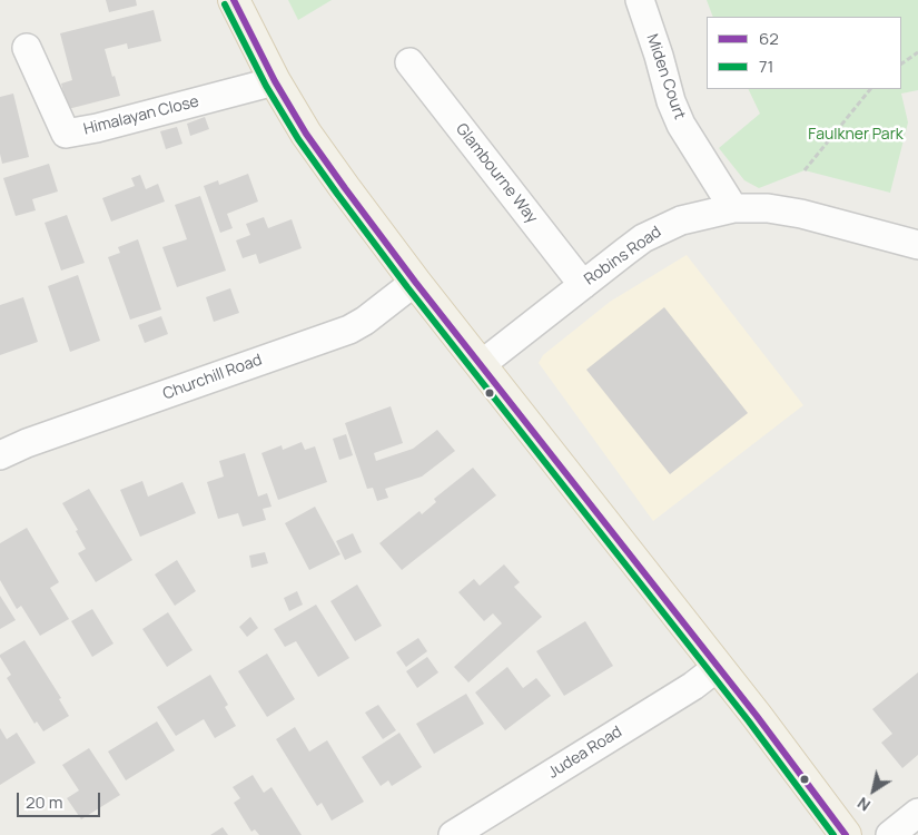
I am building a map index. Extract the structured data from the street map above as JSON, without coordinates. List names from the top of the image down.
{
  "streets": {
    "street": [
      "Miden Court",
      "Himalayan Close",
      "Glambourne Way",
      "Robins Road",
      "Churchill Road",
      "Judea Road"
    ]
  },
  "crossings": [
    ["Miden Court", "Robins Road"],
    ["Glambourne Way", "Robins Road"]
  ],
  "parks": ["Faulkner Park"],
  "lines": ["transit line 62", "transit line 71"],
  "legend": ["62", "71"],
  "scale_bar": "20 m",
  "north": "bottom left"
}
